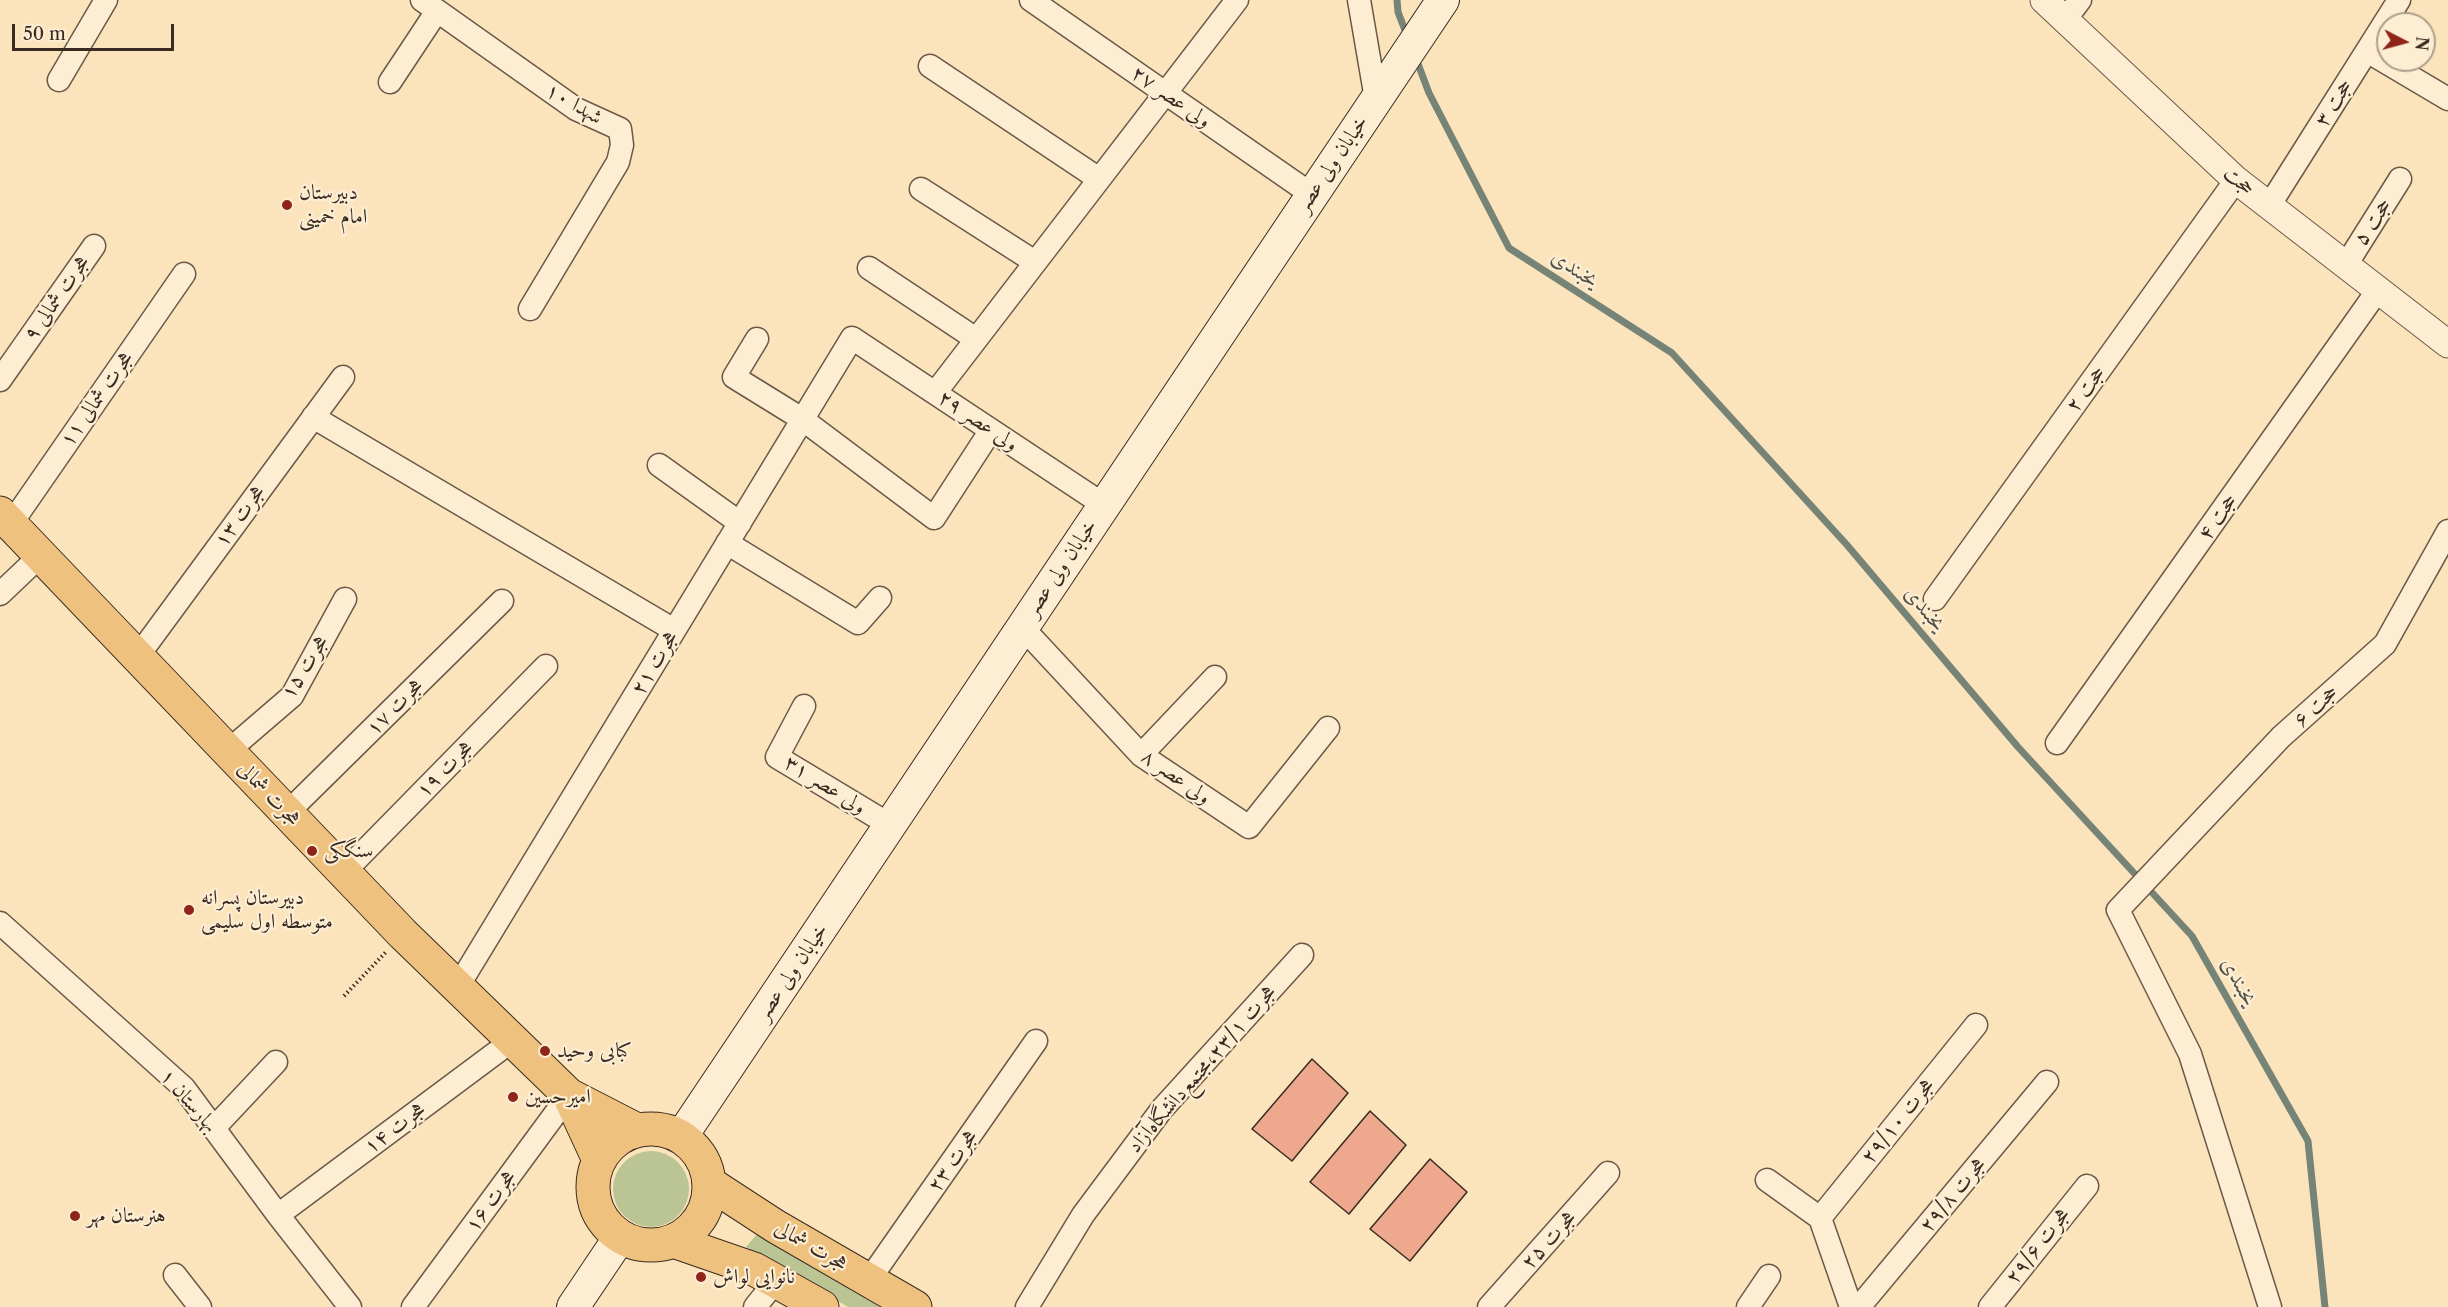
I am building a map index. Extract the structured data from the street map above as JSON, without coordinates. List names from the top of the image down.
{
  "streets": {
    "main road": ["خیابان ولی عصر", "هجرت شمالی"],
    "street": [
      "ولی عصر ۲۷",
      "حجت ۳",
      "شهدا ۱۰",
      "حجت",
      "حجت ۵",
      "هجرت شمالی ۹",
      "حجت ۲",
      "هجرت شمالی ۱۱",
      "ولی عصر ۲۹",
      "هجرت ۱۳",
      "حجت ۴",
      "هجرت ۲۱",
      "هجرت ۱۵",
      "حجت ۶",
      "هجرت ۱۷",
      "هجرت ۱۹",
      "ولی عصر ۸",
      "ولی عصر ۳۱",
      "هجرت ۲۳/۱،مجتمع‌دانشگاه‌آزاد",
      "بهارستان ۱",
      "هجرت ۲۹/۱۰",
      "هجرت ۱۴",
      "هجرت ۲۳",
      "هجرت ۲۹/۸",
      "هجرت ۱۶",
      "هجرت ۲۵",
      "هجرت ۲۹/۶"
    ]
  },
  "crossings": [
    ["ولی عصر ۲۷", "خیابان ولی عصر"],
    ["حجت ۳", "حجت"],
    ["خیابان ولی عصر", "ولی عصر ۲۹"],
    ["خیابان ولی عصر", "ولی عصر ۸"],
    ["خیابان ولی عصر", "ولی عصر ۳۱"],
    ["خیابان ولی عصر", "هجرت شمالی"],
    ["حجت", "حجت ۵"],
    ["حجت", "حجت ۲"],
    ["حجت", "حجت ۴"],
    ["هجرت شمالی ۱۱", "هجرت شمالی"],
    ["ولی عصر ۲۹", "هجرت ۲۱"],
    ["هجرت ۱۳", "هجرت شمالی"],
    ["هجرت ۲۱", "هجرت شمالی"],
    ["هجرت ۱۵", "هجرت شمالی"],
    ["هجرت ۱۷", "هجرت شمالی"],
    ["هجرت ۱۹", "هجرت شمالی"],
    ["هجرت شمالی", "هجرت ۱۴"],
    ["هجرت شمالی", "هجرت ۲۳"],
    ["هجرت شمالی", "هجرت ۱۶"],
    ["بهارستان ۱", "هجرت ۱۴"]
  ],
  "water": ["یخبندی"],
  "places": [
    "دبیرستان امام خمینی",
    "سنگکی",
    "دبیرستان پسرانه متوسطه اول سلیمی",
    "کبابی وحید",
    "امیرحسین",
    "هنرستان مهر",
    "نانوایی لواش"
  ],
  "scale_bar": "50 m",
  "north": "right"
}
